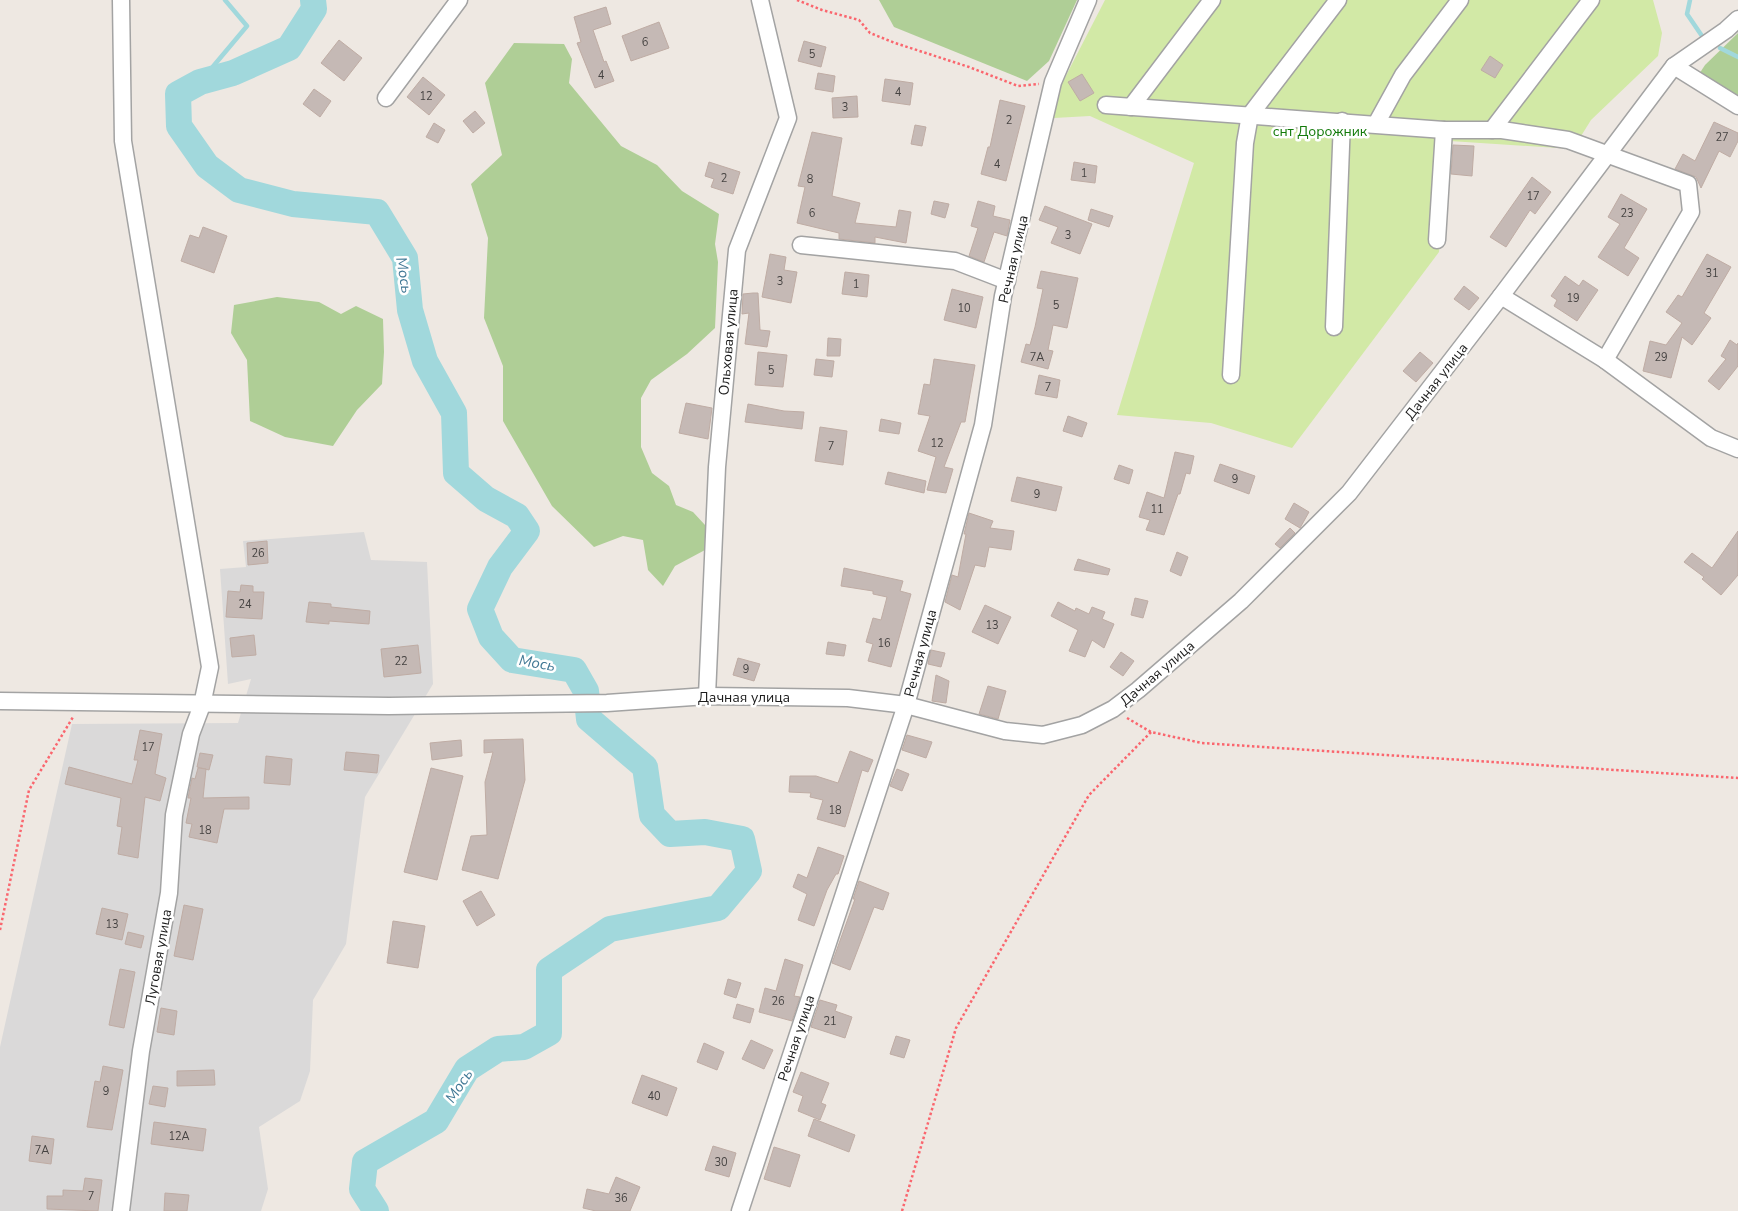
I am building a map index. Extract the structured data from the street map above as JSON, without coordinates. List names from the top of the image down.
{
  "streets": {
    "street": [
      "Речная улица",
      "Ольховая улица",
      "Дачная улица",
      "Луговая улица"
    ]
  },
  "crossings": [
    ["Речная улица", "Дачная улица"],
    ["Ольховая улица", "Дачная улица"],
    ["Дачная улица", "Луговая улица"]
  ],
  "water": ["Мось"],
  "parks": ["снт Дорожник"],
  "house_numbers": [
    "6",
    "5",
    "4",
    "4",
    "12",
    "3",
    "2",
    "27",
    "4",
    "1",
    "2",
    "8",
    "17",
    "6",
    "23",
    "3",
    "31",
    "3",
    "1",
    "19",
    "5",
    "10",
    "7А",
    "29",
    "5",
    "7",
    "12",
    "7",
    "9",
    "9",
    "11",
    "26",
    "24",
    "13",
    "16",
    "22",
    "9",
    "17",
    "18",
    "18",
    "13",
    "26",
    "21",
    "9",
    "40",
    "12А",
    "7А",
    "30",
    "7",
    "36"
  ]
}
